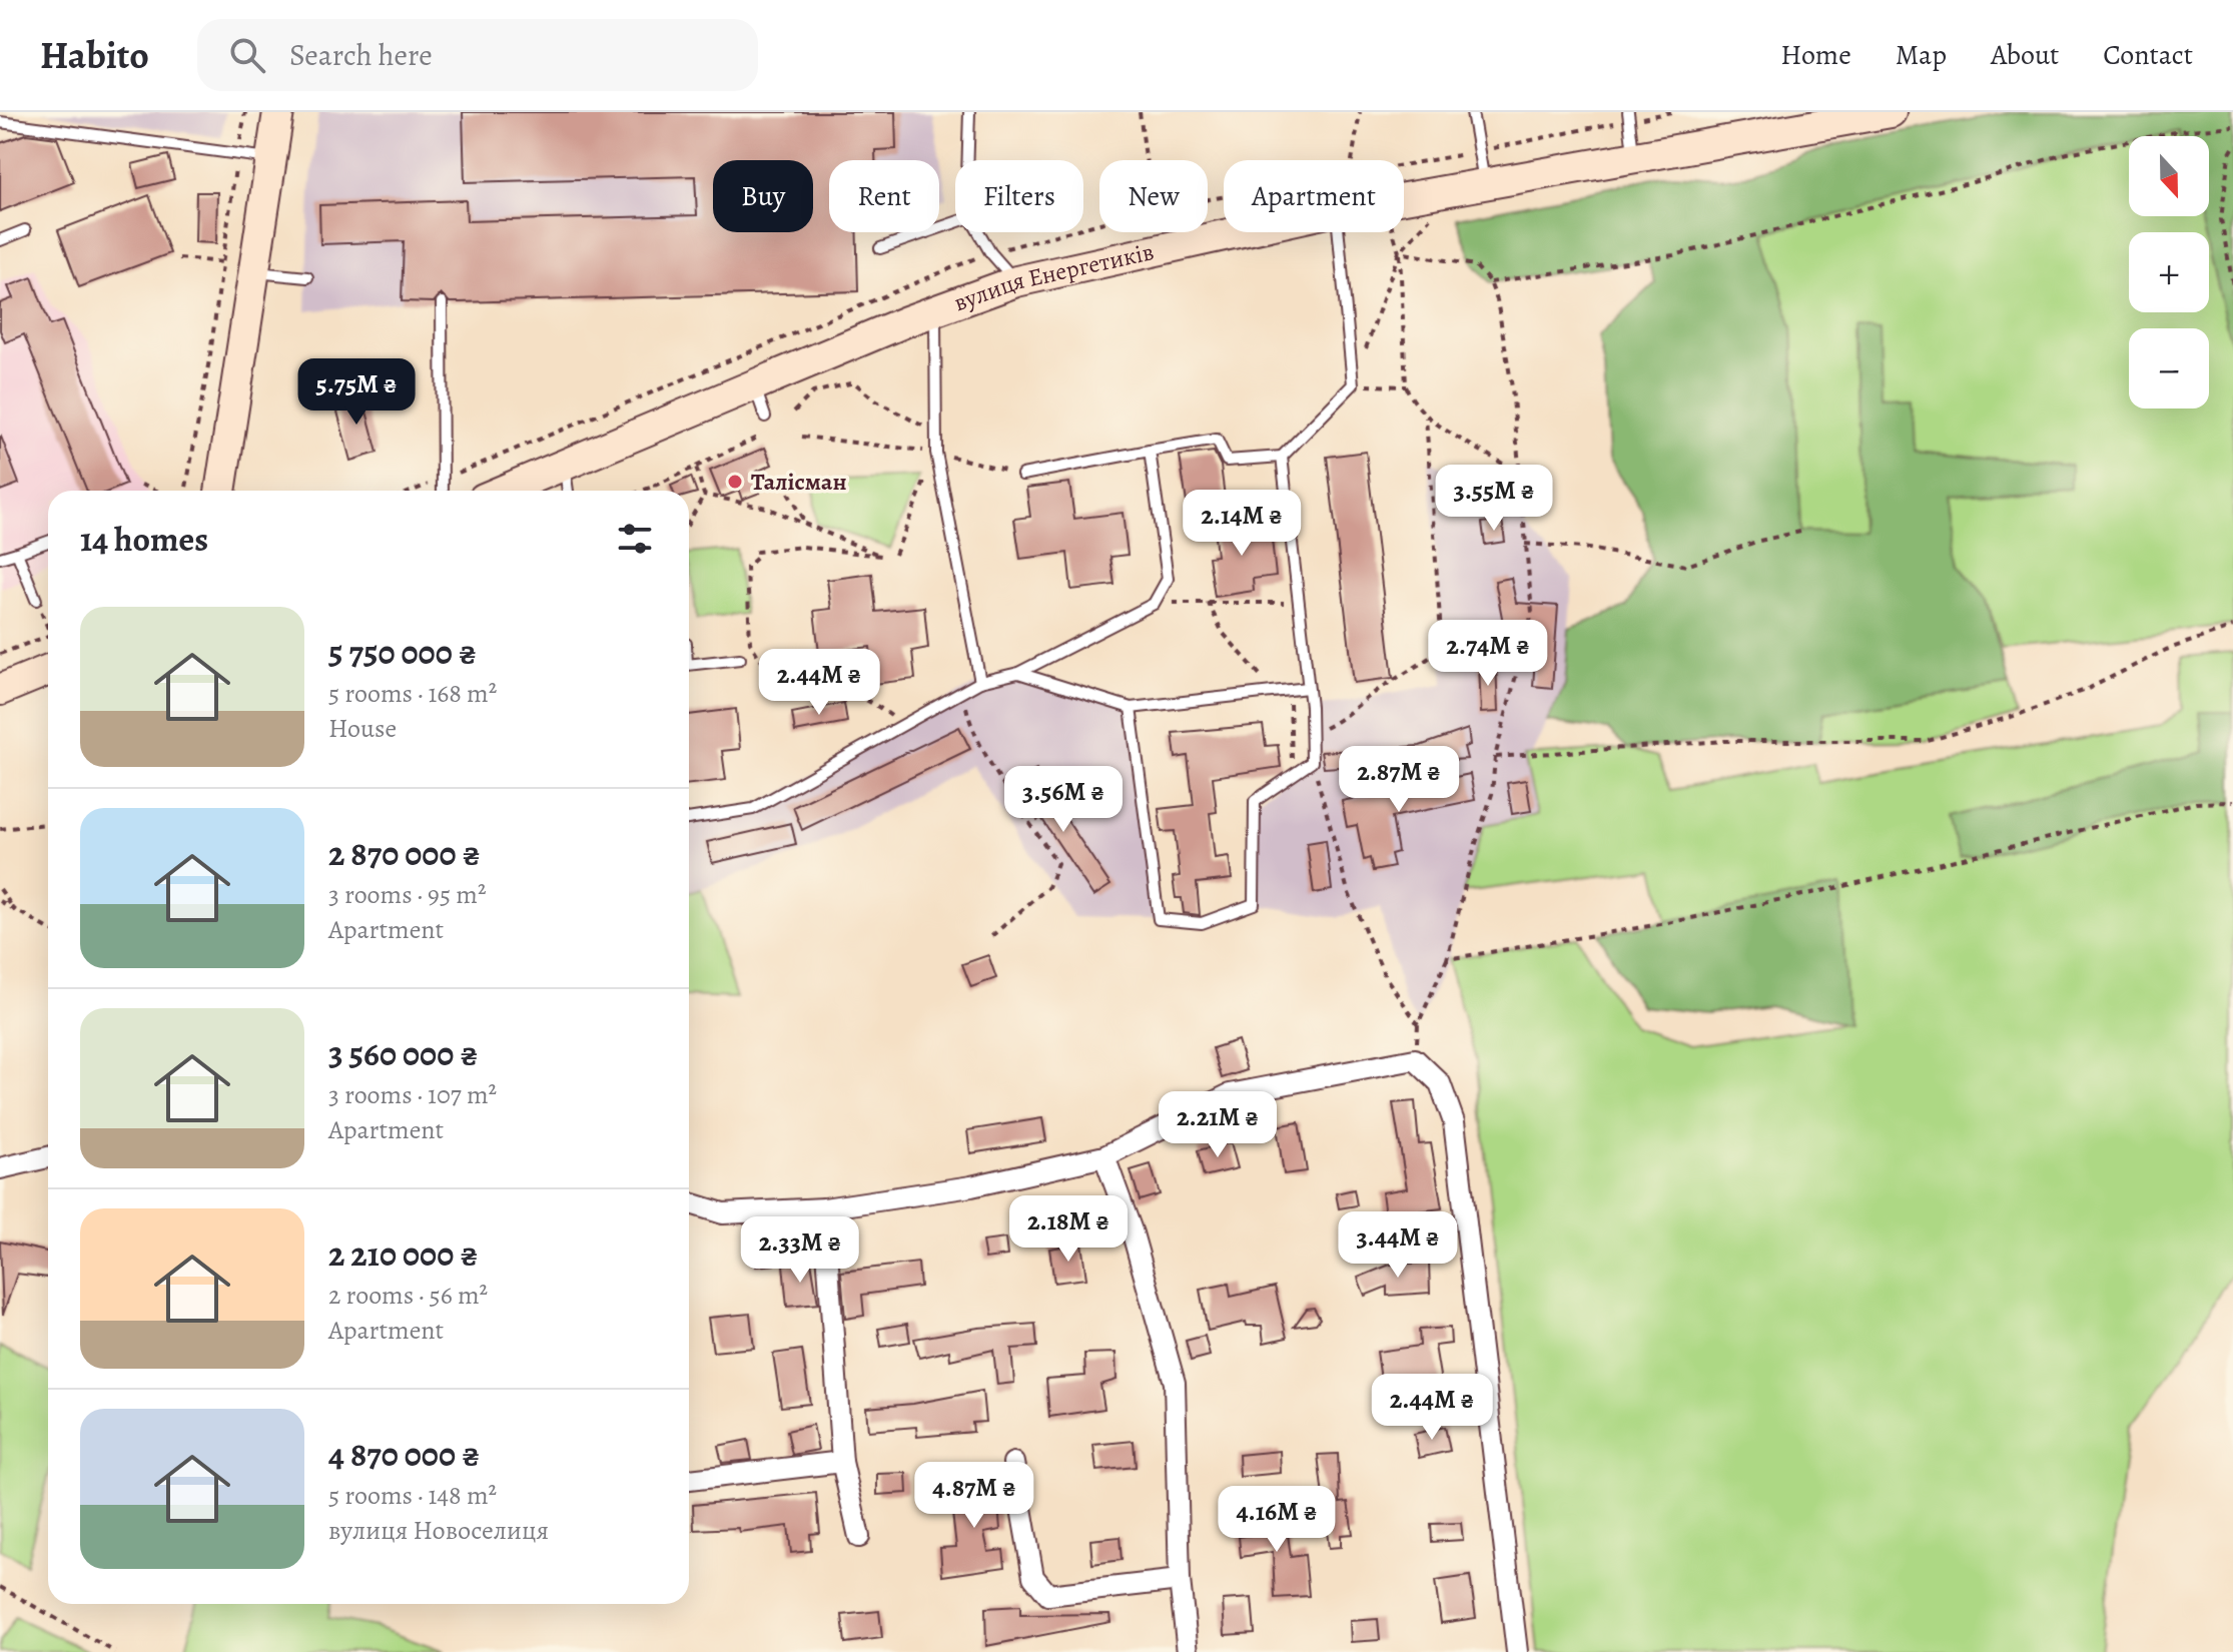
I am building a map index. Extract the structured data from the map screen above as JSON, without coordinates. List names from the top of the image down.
{
  "streets": {
    "main road": ["вулиця Енергетиків"]
  },
  "places": ["Талісман"],
  "north": "bottom",
  "page": {
    "header": "Habito",
    "search": "Search here",
    "nav": [
      "Home",
      "Map",
      "About",
      "Contact"
    ],
    "map_buttons": ["+", "−"],
    "chip": [
      "Buy",
      "Rent",
      "Filters",
      "New",
      "Apartment"
    ],
    "price": [
      "5.75M ₴",
      "3.55M ₴",
      "2.14M ₴",
      "2.74M ₴",
      "2.44M ₴",
      "2.87M ₴",
      "3.56M ₴",
      "2.21M ₴",
      "2.18M ₴",
      "3.44M ₴",
      "2.33M ₴",
      "2.44M ₴",
      "4.87M ₴",
      "4.16M ₴"
    ],
    "heading": "14 homes",
    "list": [
      {
        "name": "5 750 000 ₴",
        "note": "5 rooms · 168 m² · House"
      },
      {
        "name": "2 870 000 ₴",
        "note": "3 rooms · 95 m² · Apartment"
      },
      {
        "name": "3 560 000 ₴",
        "note": "3 rooms · 107 m² · Apartment"
      },
      {
        "name": "2 210 000 ₴",
        "note": "2 rooms · 56 m² · Apartment"
      },
      {
        "name": "4 870 000 ₴",
        "note": "5 rooms · 148 m² · вулиця Новоселиця"
      }
    ]
  }
}
